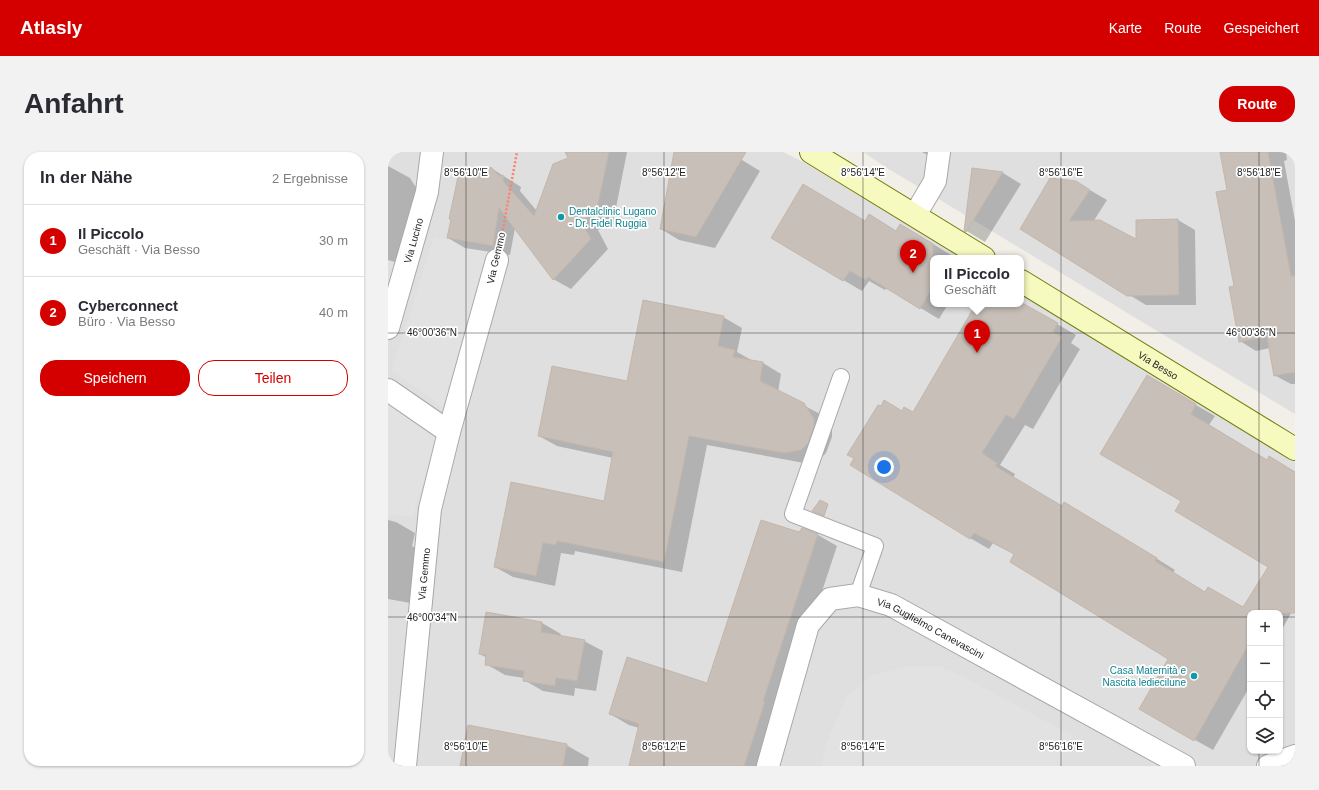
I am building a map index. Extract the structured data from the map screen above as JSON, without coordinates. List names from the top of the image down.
{
  "streets": {
    "main road": ["Via Besso"],
    "street": ["Via Lucino", "Via Gemmo", "Via Guglielmo Canevascini"]
  },
  "places": ["Dentalclinic Lugano - Dr. Fidel Ruggia", "Casa Maternità e Nascita lediecilune"],
  "page": {
    "header": "Atlasly",
    "nav": ["Karte", "Route", "Gespeichert"],
    "buttons": [
      "Route",
      ["Speichern", "Teilen"]
    ],
    "title": "Anfahrt",
    "heading": ["In der Nähe", "2 Ergebnisse"],
    "list": [
      {
        "mark": "1",
        "name": "Il Piccolo",
        "note": "Geschäft · Via Besso",
        "value": "30 m"
      },
      {
        "mark": "2",
        "name": "Cyberconnect",
        "note": "Büro · Via Besso",
        "value": "40 m"
      }
    ],
    "pins": ["2", "1"],
    "popup": ["Il Piccolo", "Geschäft"],
    "map_buttons": ["+", "−"]
  },
  "coordinates": [
    "8°56'10\"E",
    "8°56'12\"E",
    "8°56'14\"E",
    "8°56'16\"E",
    "8°56'18\"E",
    "46°00'36\"N",
    "46°00'34\"N"
  ]
}
